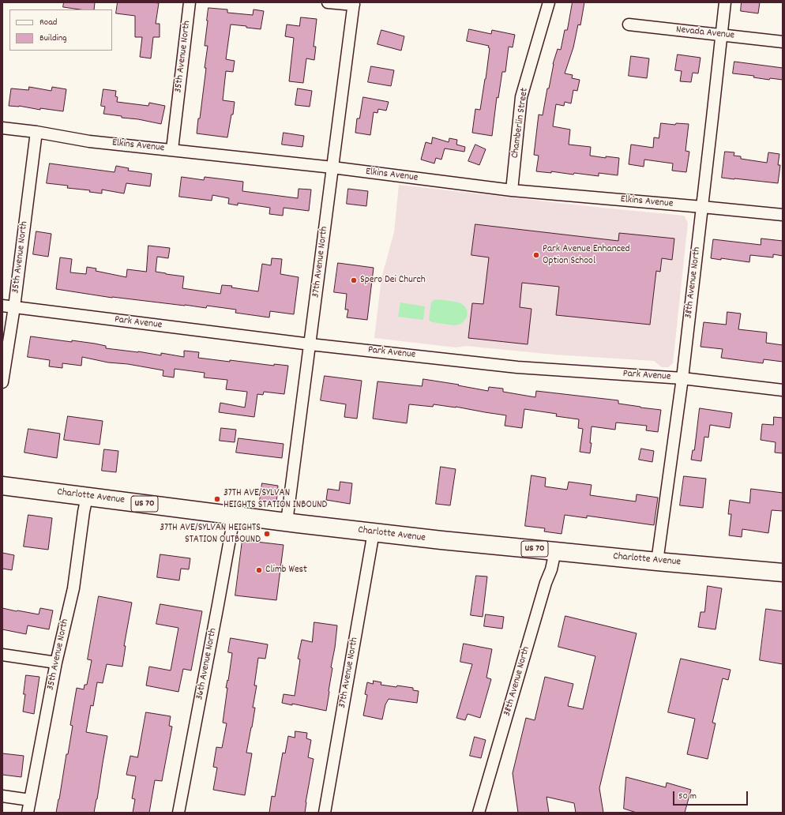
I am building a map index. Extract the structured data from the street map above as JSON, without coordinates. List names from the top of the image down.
{
  "streets": {
    "main road": ["Charlotte Avenue", "US 70"],
    "street": [
      "Nevada Avenue",
      "35th Avenue North",
      "Chamberlin Street",
      "Elkins Avenue",
      "37th Avenue North",
      "38th Avenue North",
      "Park Avenue",
      "36th Avenue North"
    ]
  },
  "crossings": [
    ["Nevada Avenue", "38th Avenue North"],
    ["35th Avenue North", "Elkins Avenue"],
    ["35th Avenue North", "Park Avenue"],
    ["35th Avenue North", "Charlotte Avenue"],
    ["Chamberlin Street", "Elkins Avenue"],
    ["Elkins Avenue", "37th Avenue North"],
    ["Elkins Avenue", "38th Avenue North"],
    ["37th Avenue North", "Park Avenue"],
    ["37th Avenue North", "Charlotte Avenue"],
    ["38th Avenue North", "Park Avenue"],
    ["38th Avenue North", "Charlotte Avenue"],
    ["Charlotte Avenue", "36th Avenue North"]
  ],
  "places": [
    "Park Avenue Enhanced Option School",
    "Spero Dei Church",
    "37TH AVE/SYLVAN HEIGHTS STATION INBOUND",
    "37TH AVE/SYLVAN HEIGHTS STATION OUTBOUND",
    "Climb West"
  ],
  "legend": ["Road", "Building"],
  "scale_bar": "50 m"
}
